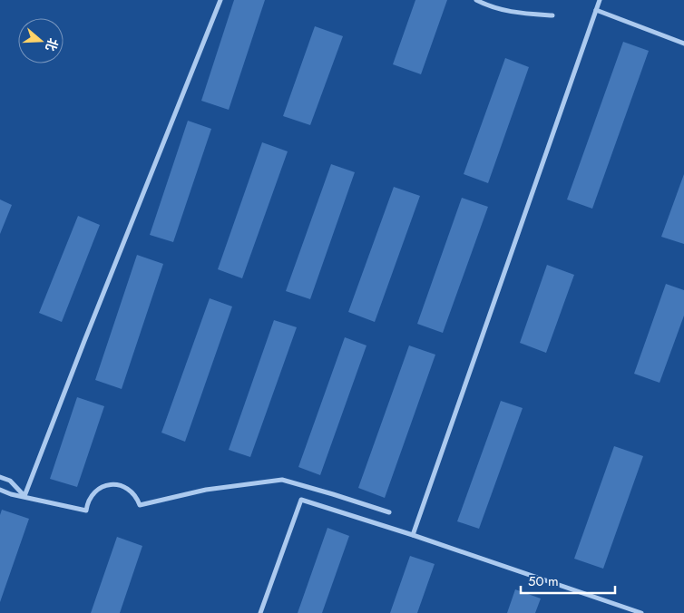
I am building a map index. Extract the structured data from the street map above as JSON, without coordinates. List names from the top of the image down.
{
  "scale_bar": "50 m",
  "north": "right"
}
